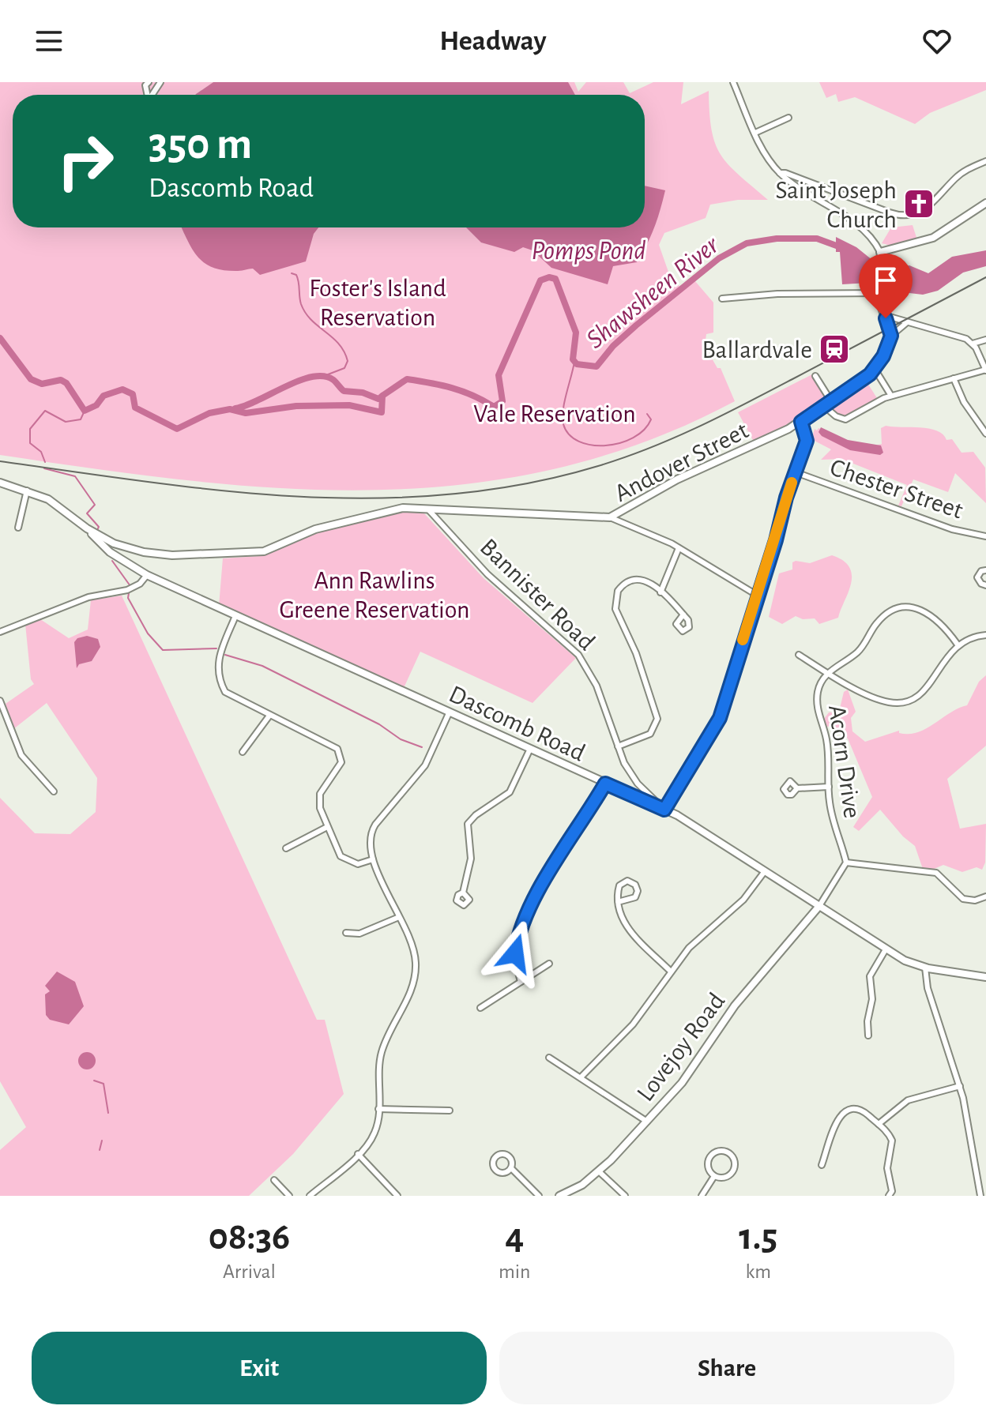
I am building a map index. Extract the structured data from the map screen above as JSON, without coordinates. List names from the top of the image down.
{
  "streets": {
    "main road": ["Andover Street", "Dascomb Road", "Lovejoy Road"],
    "street": ["Chester Street", "Bannister Road", "Acorn Drive"]
  },
  "crossings": [
    ["Andover Street", "Bannister Road"],
    ["Andover Street", "Dascomb Road"],
    ["Bannister Road", "Dascomb Road"],
    ["Dascomb Road", "Lovejoy Road"]
  ],
  "water": ["Pomps Pond", "Shawsheen River"],
  "parks": ["Foster's Island Reservation", "Vale Reservation", "Ann Rawlins Greene Reservation"],
  "places": {
    "church": ["Saint Joseph Church"],
    "station": ["Ballardvale"]
  },
  "page": {
    "header": "Headway",
    "turn": ["350 m", "Dascomb Road"],
    "eta": [
      "08:36",
      "Arrival",
      "4",
      "min",
      "1.5",
      "km"
    ],
    "buttons": ["Exit", "Share"]
  }
}
